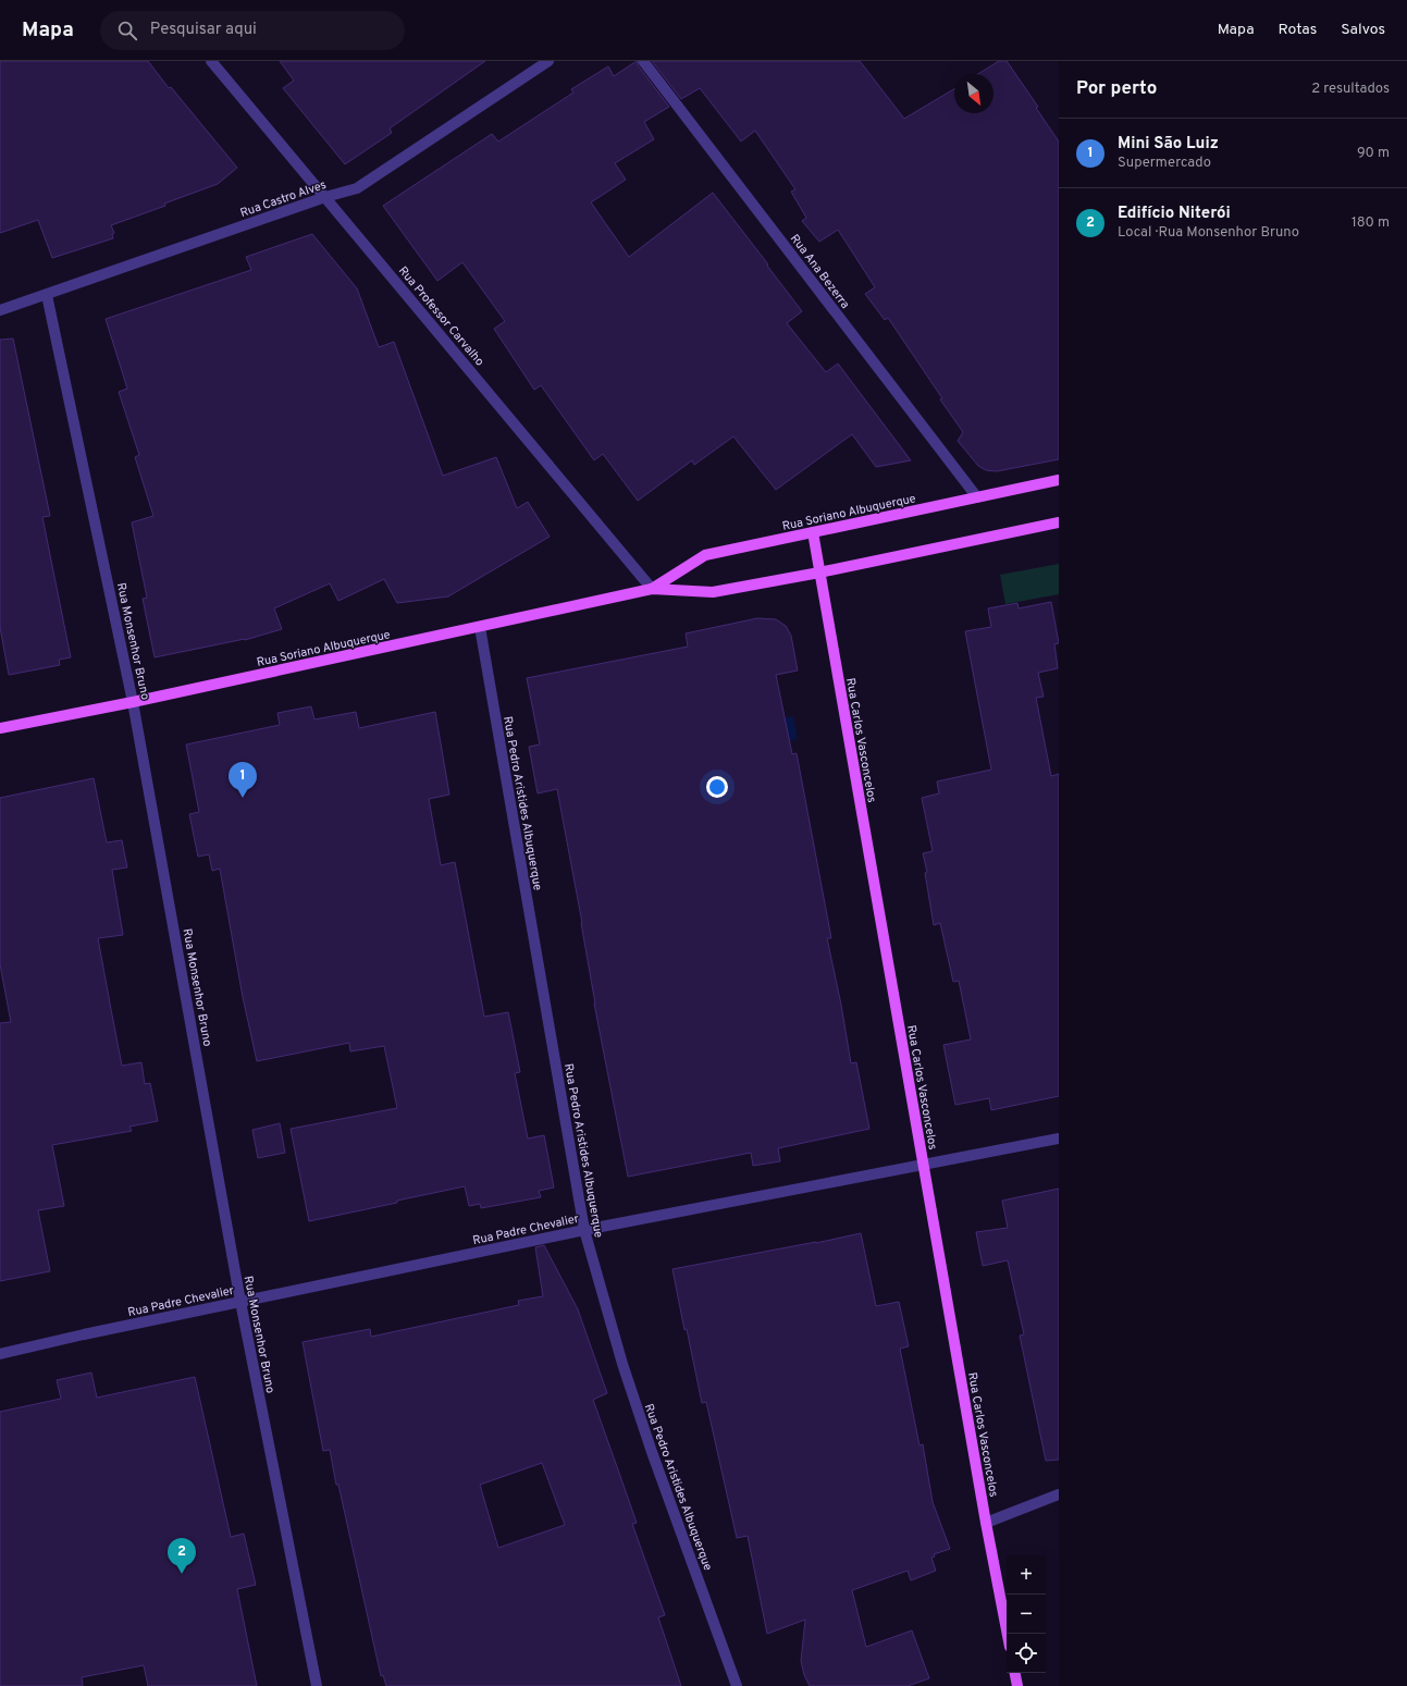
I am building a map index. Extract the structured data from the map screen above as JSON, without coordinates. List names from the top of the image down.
{
  "streets": {
    "main road": ["Rua Soriano Albuquerque", "Rua Carlos Vasconcelos"],
    "street": [
      "Rua Castro Alves",
      "Rua Ana Bezerra",
      "Rua Professor Carvalho",
      "Rua Monsenhor Bruno",
      "Rua Pedro Aristides Albuquerque",
      "Rua Padre Chevalier"
    ]
  },
  "crossings": [
    ["Rua Castro Alves", "Rua Professor Carvalho"],
    ["Rua Castro Alves", "Rua Monsenhor Bruno"],
    ["Rua Ana Bezerra", "Rua Soriano Albuquerque"],
    ["Rua Professor Carvalho", "Rua Soriano Albuquerque"],
    ["Rua Soriano Albuquerque", "Rua Monsenhor Bruno"],
    ["Rua Soriano Albuquerque", "Rua Carlos Vasconcelos"],
    ["Rua Soriano Albuquerque", "Rua Pedro Aristides Albuquerque"],
    ["Rua Monsenhor Bruno", "Rua Padre Chevalier"],
    ["Rua Carlos Vasconcelos", "Rua Padre Chevalier"],
    ["Rua Pedro Aristides Albuquerque", "Rua Padre Chevalier"]
  ],
  "north": "bottom right",
  "page": {
    "header": "Mapa",
    "search": "Pesquisar aqui",
    "nav": ["Mapa", "Rotas", "Salvos"],
    "heading": ["Por perto", "2 resultados"],
    "list": [
      {
        "mark": "1",
        "name": "Mini São Luiz",
        "note": "Supermercado",
        "value": "90 m"
      },
      {
        "mark": "2",
        "name": "Edifício Niterói",
        "note": "Local · Rua Monsenhor Bruno",
        "value": "180 m"
      }
    ],
    "pins": ["1", "2"],
    "map_buttons": ["+", "−"]
  }
}
